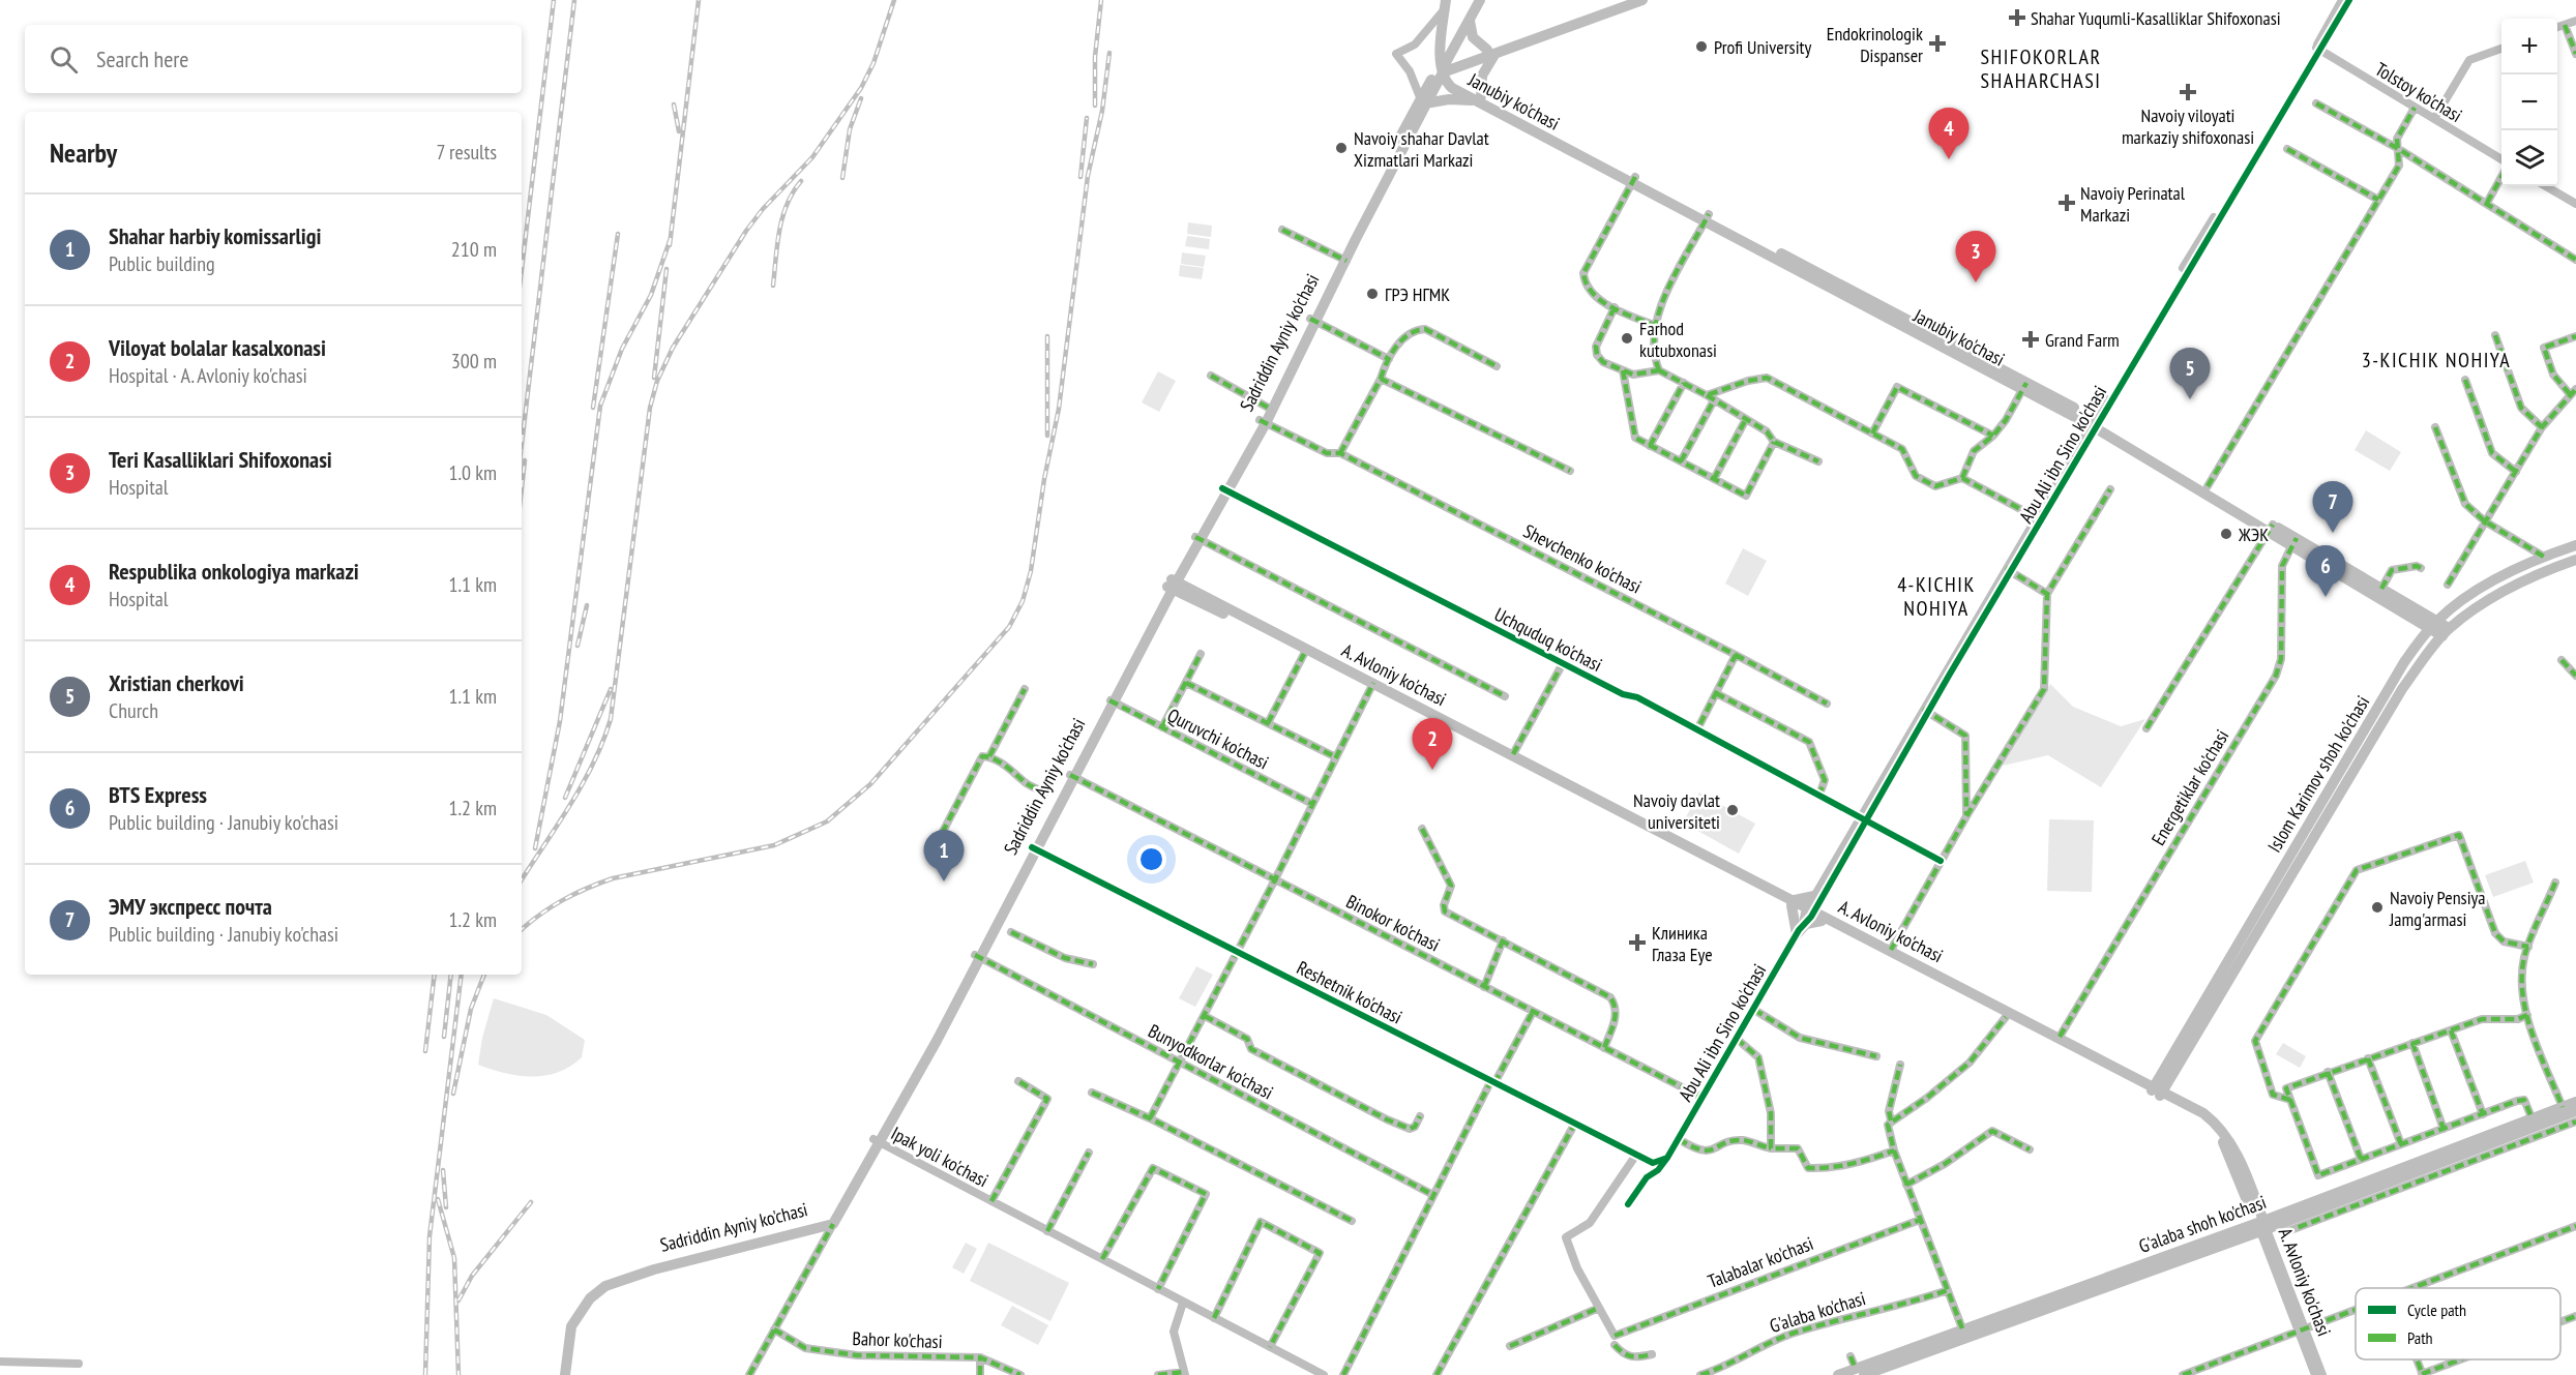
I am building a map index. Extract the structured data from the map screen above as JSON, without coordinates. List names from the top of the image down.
{
  "streets": {
    "main road": [
      "Janubiy ko'chasi",
      "Sadriddin Ayniy ko'chasi",
      "A. Avloniy ko'chasi",
      "Islom Karimov shoh ko'chasi",
      "G'alaba shoh ko'chasi"
    ],
    "street": [
      "Tolstoy ko'chasi",
      "Abu Ali ibn Sino ko'chasi",
      "Shevchenko ko'chasi",
      "Uchquduq ko'chasi",
      "Quruvchi ko'chasi",
      "Energetiklar ko'chasi",
      "Binokor ko'chasi",
      "Reshetnik ko'chasi",
      "Bunyodkorlar ko'chasi",
      "Ipak yoli ko'chasi",
      "Talabalar ko'chasi",
      "G'alaba ko'chasi",
      "Bahor ko'chasi"
    ]
  },
  "crossings": [
    ["Tolstoy ko'chasi", "Abu Ali ibn Sino ko'chasi"],
    ["Janubiy ko'chasi", "Sadriddin Ayniy ko'chasi"],
    ["Janubiy ko'chasi", "Abu Ali ibn Sino ko'chasi"],
    ["Janubiy ko'chasi", "Islom Karimov shoh ko'chasi"],
    ["Janubiy ko'chasi", "Energetiklar ko'chasi"],
    ["Sadriddin Ayniy ko'chasi", "Shevchenko ko'chasi"],
    ["Sadriddin Ayniy ko'chasi", "Uchquduq ko'chasi"],
    ["Sadriddin Ayniy ko'chasi", "A. Avloniy ko'chasi"],
    ["Sadriddin Ayniy ko'chasi", "Quruvchi ko'chasi"],
    ["Sadriddin Ayniy ko'chasi", "Binokor ko'chasi"],
    ["Sadriddin Ayniy ko'chasi", "Reshetnik ko'chasi"],
    ["Sadriddin Ayniy ko'chasi", "Bunyodkorlar ko'chasi"],
    ["Sadriddin Ayniy ko'chasi", "Ipak yoli ko'chasi"],
    ["Abu Ali ibn Sino ko'chasi", "Uchquduq ko'chasi"],
    ["Abu Ali ibn Sino ko'chasi", "A. Avloniy ko'chasi"],
    ["Abu Ali ibn Sino ko'chasi", "Binokor ko'chasi"],
    ["Abu Ali ibn Sino ko'chasi", "Reshetnik ko'chasi"],
    ["A. Avloniy ko'chasi", "Islom Karimov shoh ko'chasi"],
    ["A. Avloniy ko'chasi", "Energetiklar ko'chasi"],
    ["A. Avloniy ko'chasi", "G'alaba shoh ko'chasi"]
  ],
  "districts": ["SHIFOKORLAR SHAHARCHASI", "3-KICHIK NOHIYA", "4-KICHIK NOHIYA"],
  "places": {
    "health": [
      "Shahar Yuqumli-Kasalliklar Shifoxonasi",
      "Endokrinologik Dispanser",
      "Navoiy viloyati markaziy shifoxonasi",
      "Navoiy Perinatal Markazi",
      "Grand Farm",
      "Клиника Глаза Eye"
    ],
    "other": [
      "Profi University",
      "Navoiy shahar Davlat Xizmatlari Markazi",
      "ГРЭ НГМК",
      "Farhod kutubxonasi",
      "ЖЭК",
      "Navoiy davlat universiteti",
      "Navoiy Pensiya Jamg'armasi"
    ]
  },
  "legend": ["Cycle path", "Path"],
  "page": {
    "map_buttons": ["+", "−"],
    "search": "Search here",
    "pins": [
      "4",
      "3",
      "5",
      "7",
      "6",
      "2",
      "1"
    ],
    "heading": ["Nearby", "7 results"],
    "list": [
      {
        "mark": "1",
        "name": "Shahar harbiy komissarligi",
        "note": "Public building",
        "value": "210 m"
      },
      {
        "mark": "2",
        "name": "Viloyat bolalar kasalxonasi",
        "note": "Hospital · A. Avloniy ko'chasi",
        "value": "300 m"
      },
      {
        "mark": "3",
        "name": "Teri Kasalliklari Shifoxonasi",
        "note": "Hospital",
        "value": "1.0 km"
      },
      {
        "mark": "4",
        "name": "Respublika onkologiya markazi",
        "note": "Hospital",
        "value": "1.1 km"
      },
      {
        "mark": "5",
        "name": "Xristian cherkovi",
        "note": "Church",
        "value": "1.1 km"
      },
      {
        "mark": "6",
        "name": "BTS Express",
        "note": "Public building · Janubiy ko'chasi",
        "value": "1.2 km"
      },
      {
        "mark": "7",
        "name": "ЭМУ экспресс почта",
        "note": "Public building · Janubiy ko'chasi",
        "value": "1.2 km"
      }
    ]
  }
}
